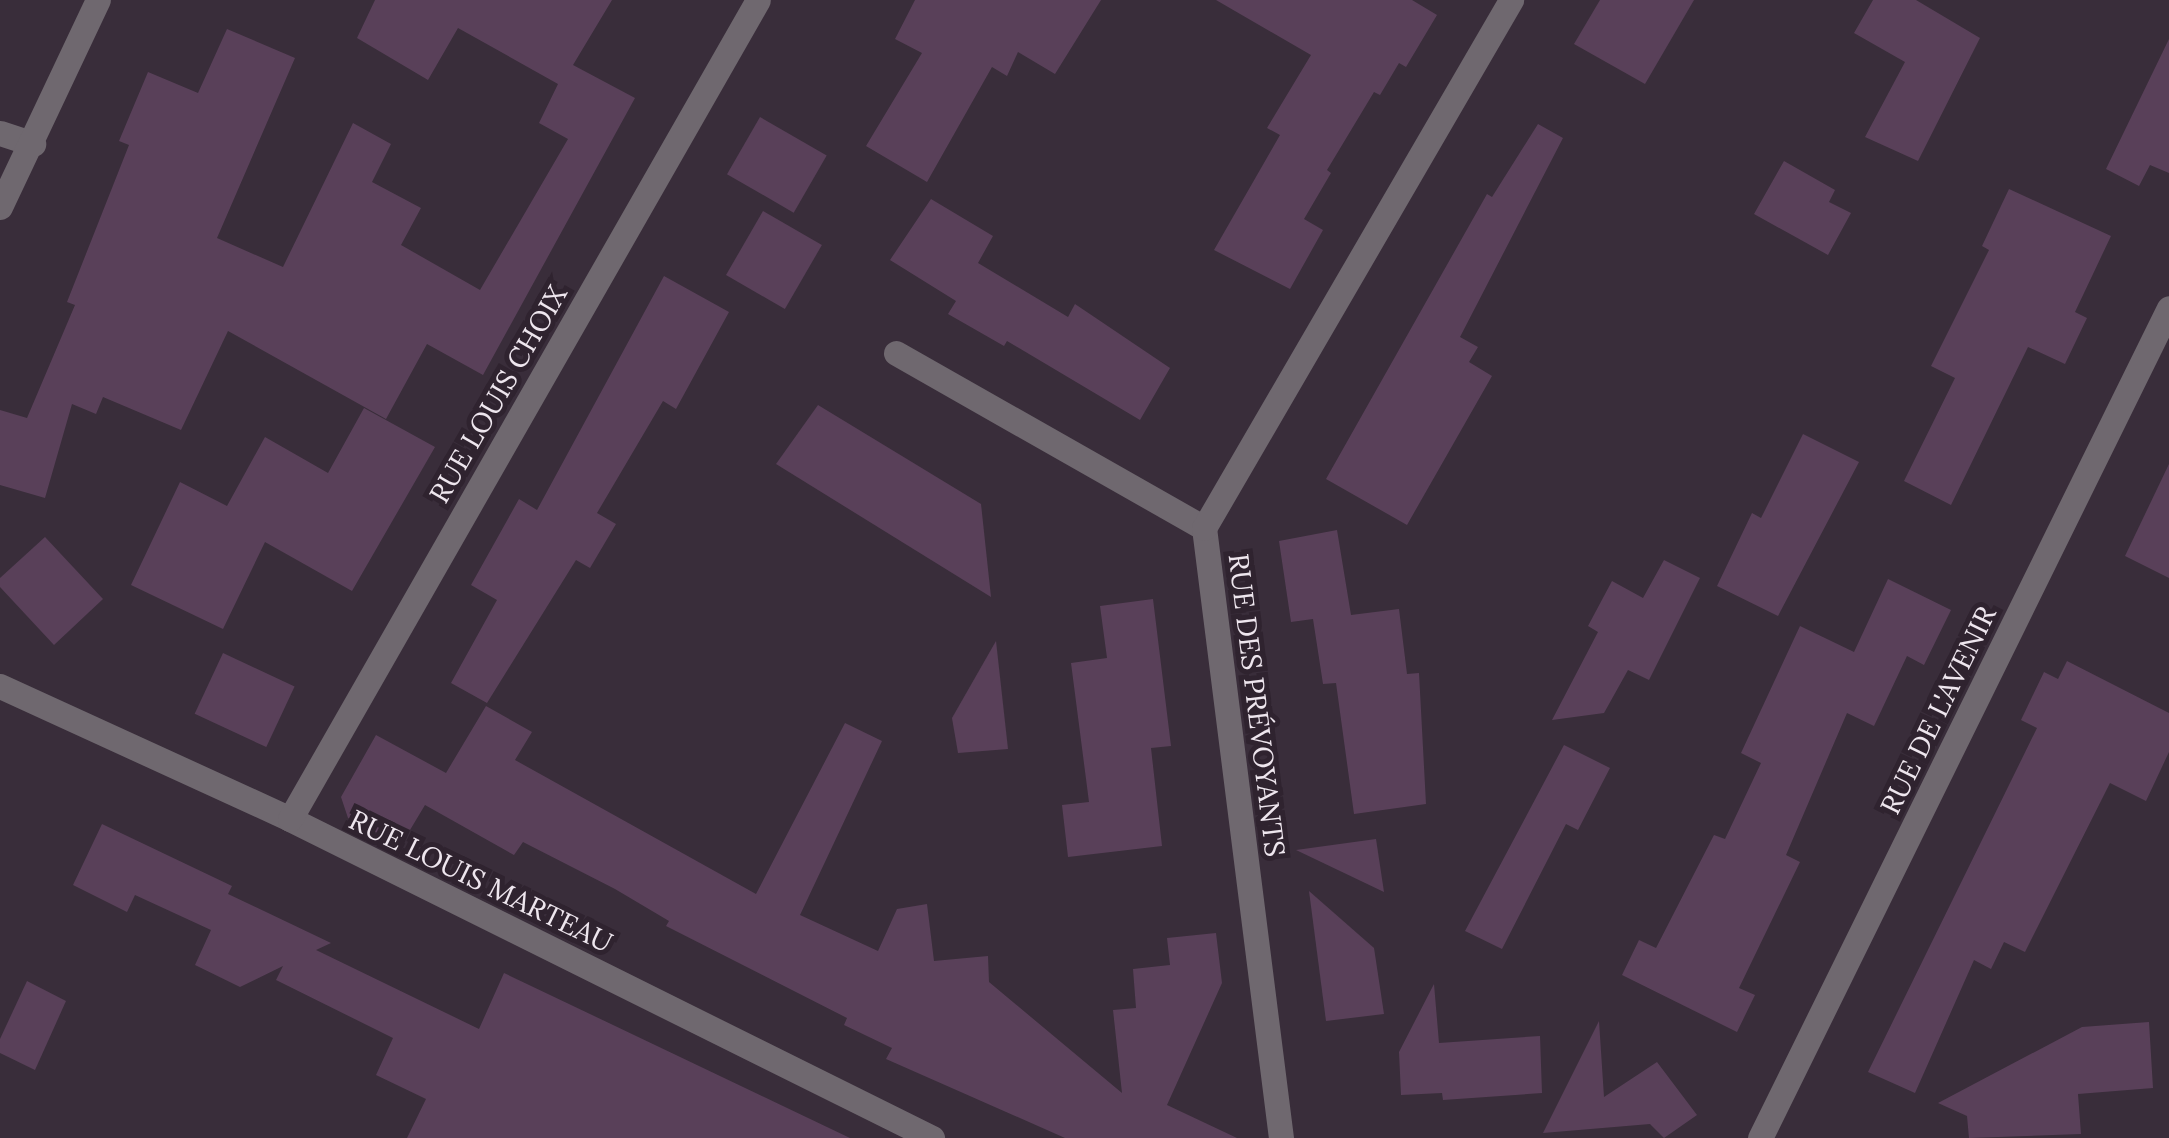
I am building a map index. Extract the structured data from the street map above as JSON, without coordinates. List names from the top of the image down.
{
  "streets": {
    "street": [
      "RUE LOUIS CHOIX",
      "RUE DES PRÉVOYANTS",
      "RUE DE L'AVENIR",
      "RUE LOUIS MARTEAU"
    ]
  },
  "crossings": [
    ["RUE LOUIS CHOIX", "RUE LOUIS MARTEAU"]
  ]
}
